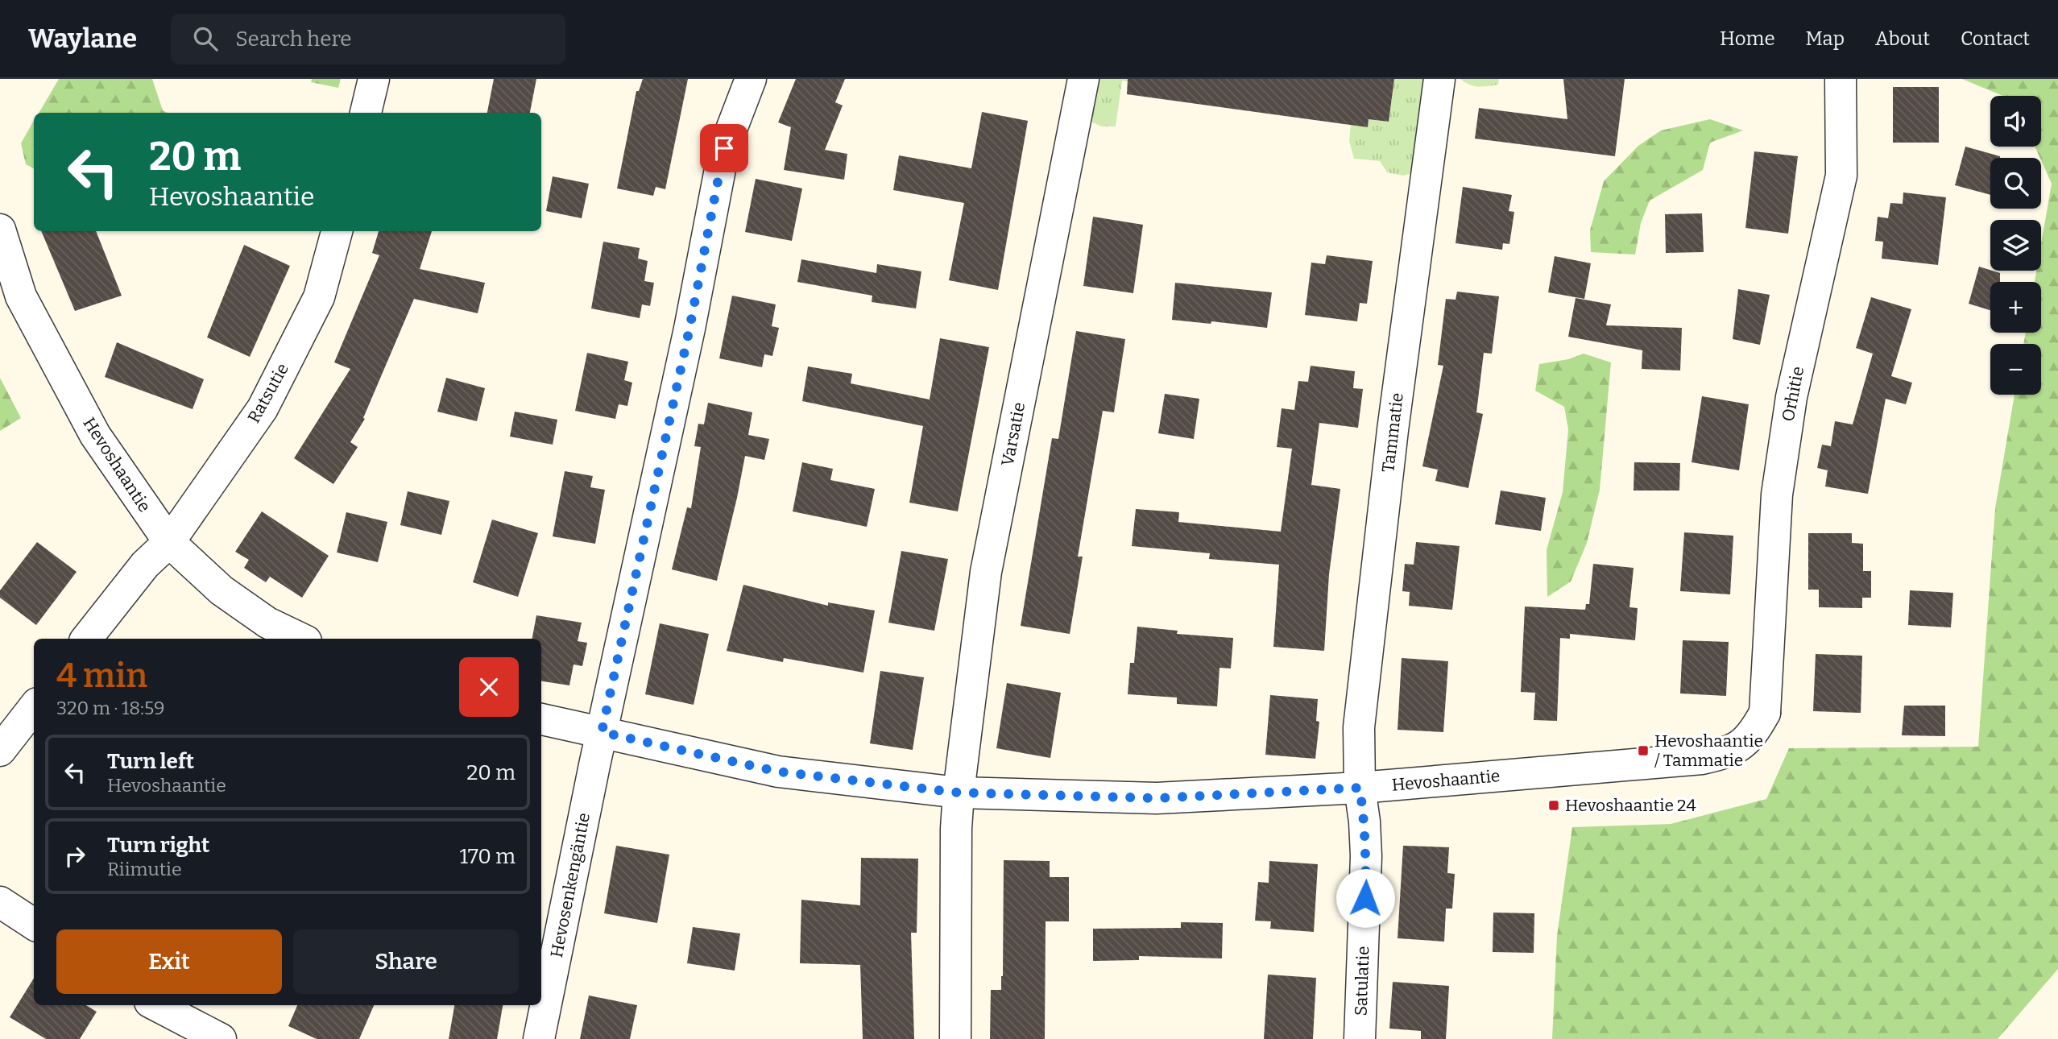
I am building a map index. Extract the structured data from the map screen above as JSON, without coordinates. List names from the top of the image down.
{
  "streets": {
    "street": [
      "Ratsutie",
      "Orhitie",
      "Tammatie",
      "Varsatie",
      "Hevoshaantie",
      "Hevosenkengäntie",
      "Satulatie"
    ]
  },
  "crossings": [
    ["Ratsutie", "Hevoshaantie"],
    ["Orhitie", "Hevoshaantie"],
    ["Tammatie", "Hevoshaantie"],
    ["Tammatie", "Satulatie"],
    ["Varsatie", "Hevoshaantie"],
    ["Hevoshaantie", "Hevosenkengäntie"],
    ["Hevoshaantie", "Satulatie"]
  ],
  "places": {
    "transit": ["Hevoshaantie / Tammatie", "Hevoshaantie 24"]
  },
  "page": {
    "header": "Waylane",
    "search": "Search here",
    "nav": [
      "Home",
      "Map",
      "About",
      "Contact"
    ],
    "map_buttons": ["+", "−"],
    "turn": ["20 m", "Hevoshaantie"],
    "heading": ["4 min", "320 m · 18:59"],
    "list": [
      {
        "name": "Turn left",
        "note": "Hevoshaantie",
        "value": "20 m"
      },
      {
        "name": "Turn right",
        "note": "Riimutie",
        "value": "170 m"
      }
    ],
    "buttons": ["Exit", "Share"]
  }
}
